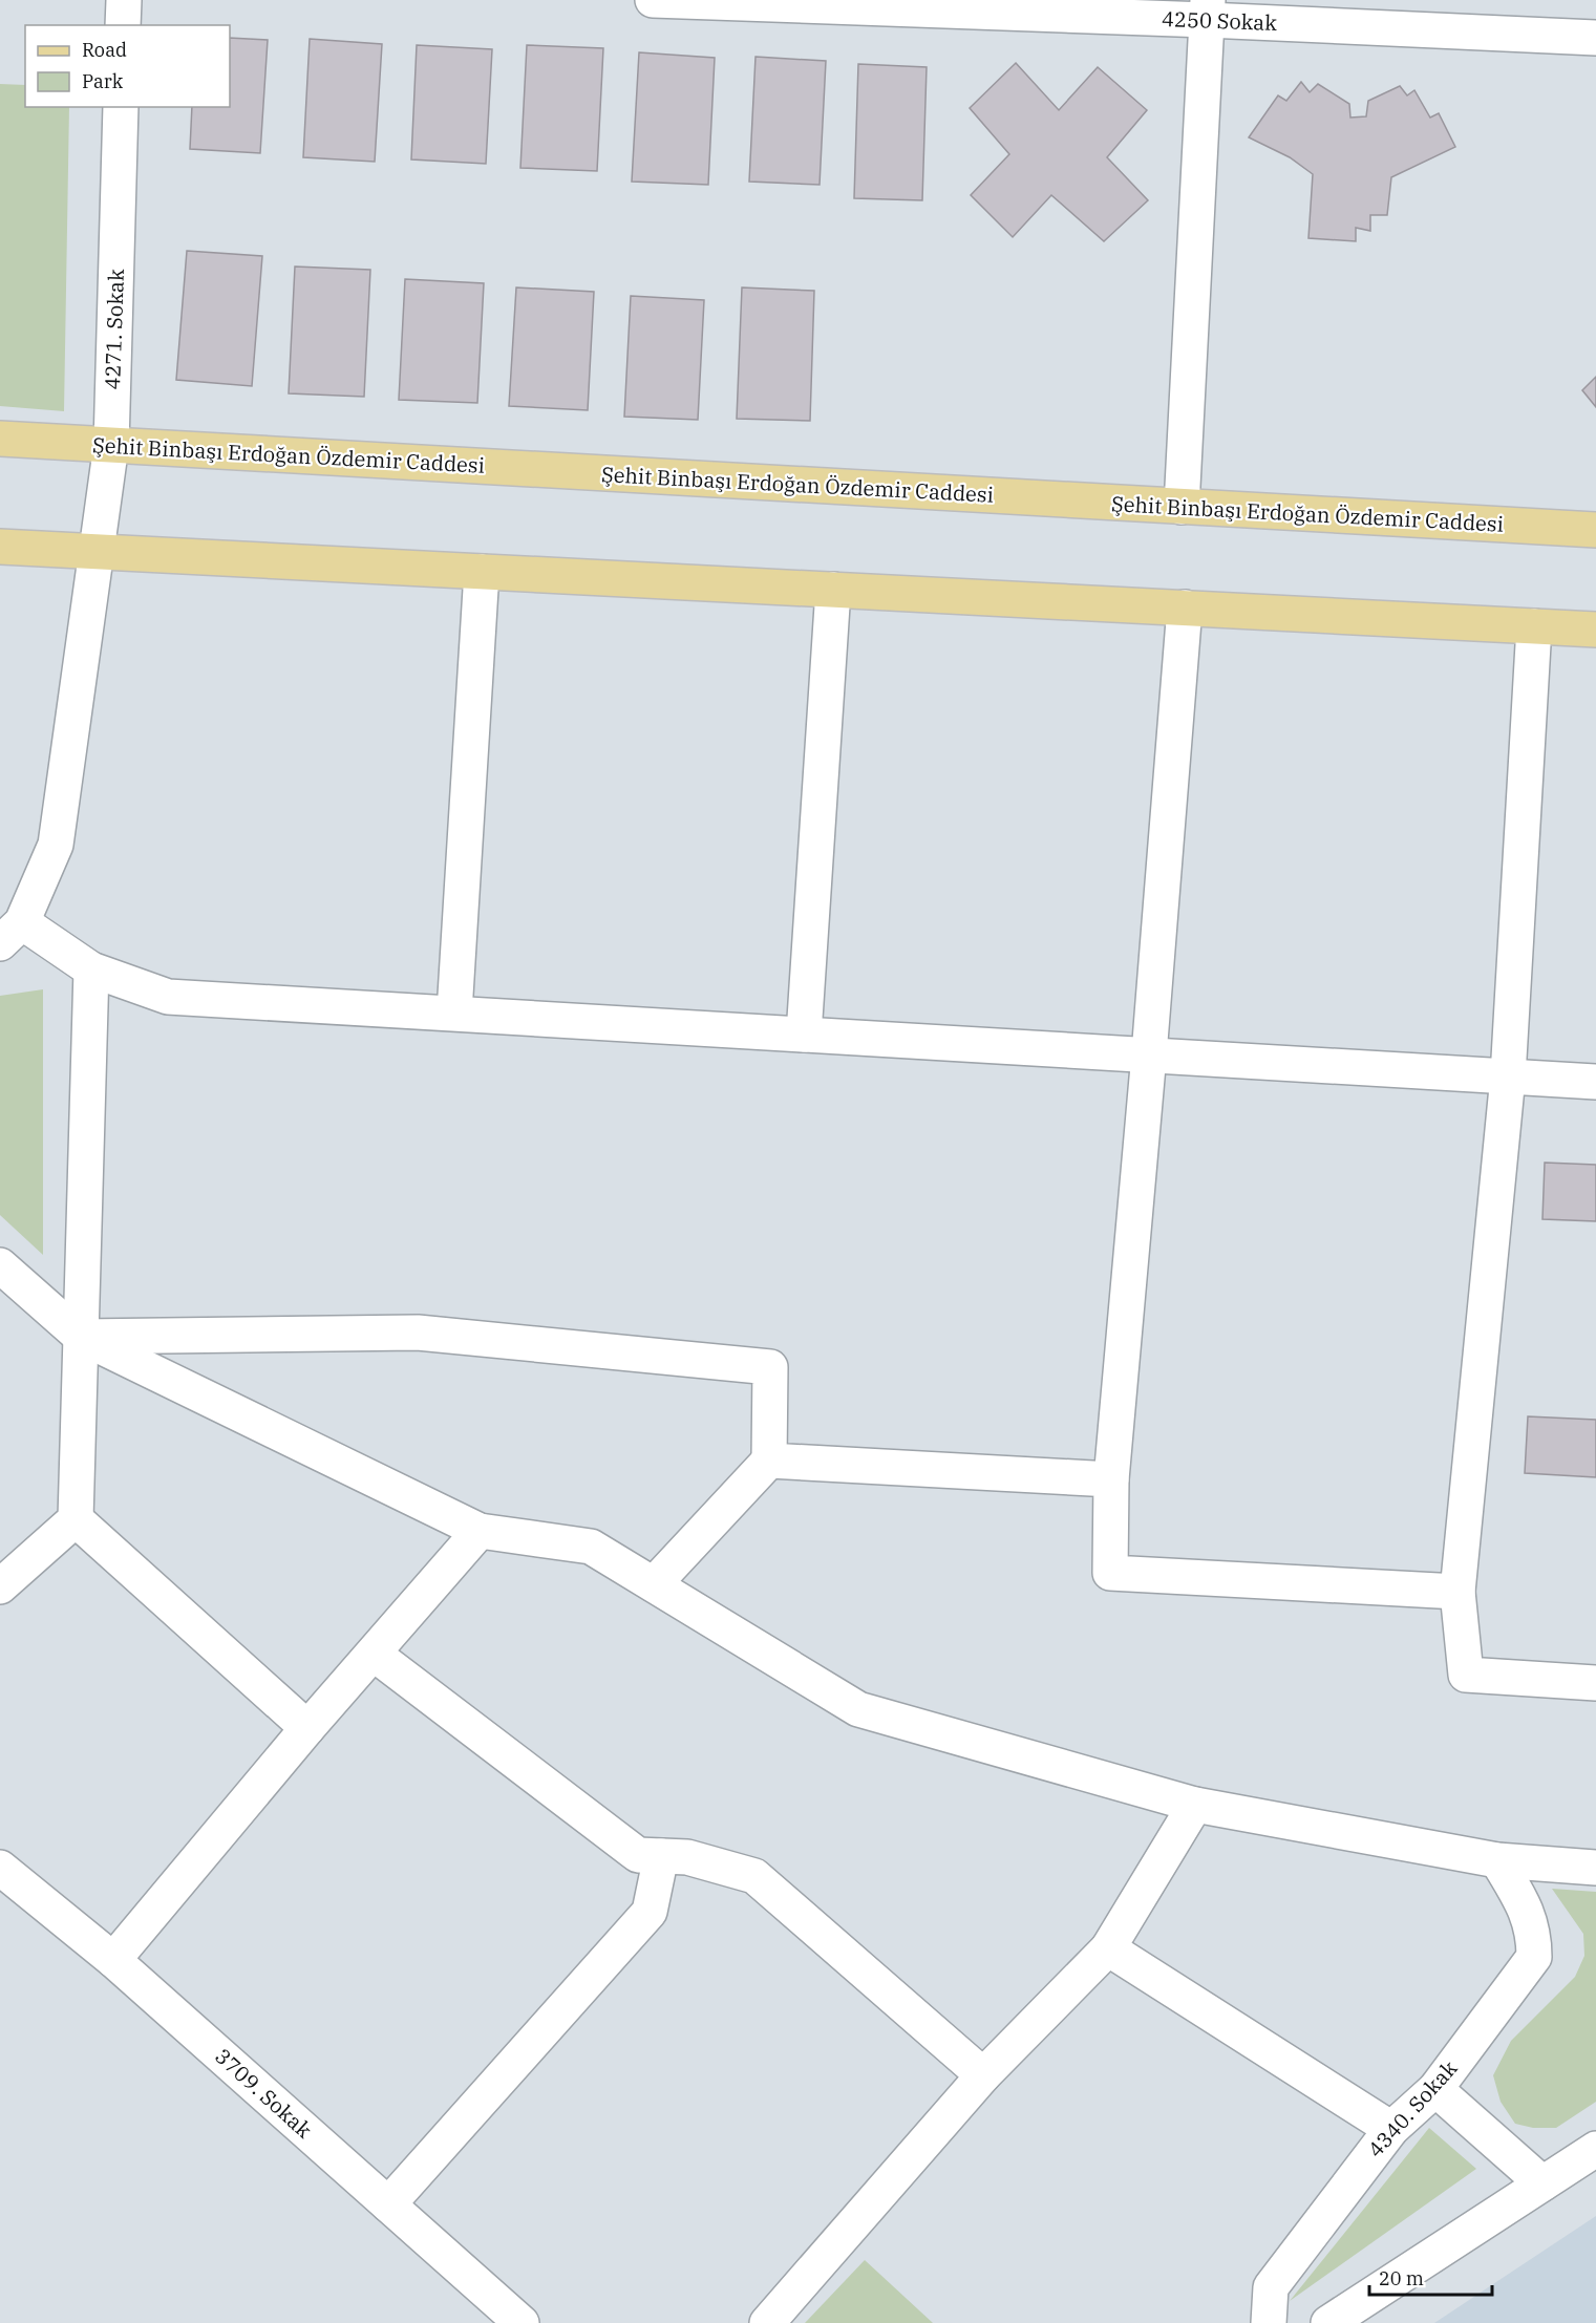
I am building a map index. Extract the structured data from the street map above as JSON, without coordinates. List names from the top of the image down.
{
  "streets": {
    "main road": ["Şehit Binbaşı Erdoğan Özdemir Caddesi"],
    "street": [
      "4250 Sokak",
      "4271. Sokak",
      "3709. Sokak",
      "4340. Sokak"
    ]
  },
  "crossings": [
    ["4271. Sokak", "Şehit Binbaşı Erdoğan Özdemir Caddesi"]
  ],
  "legend": ["Road", "Park"],
  "scale_bar": "20 m"
}
